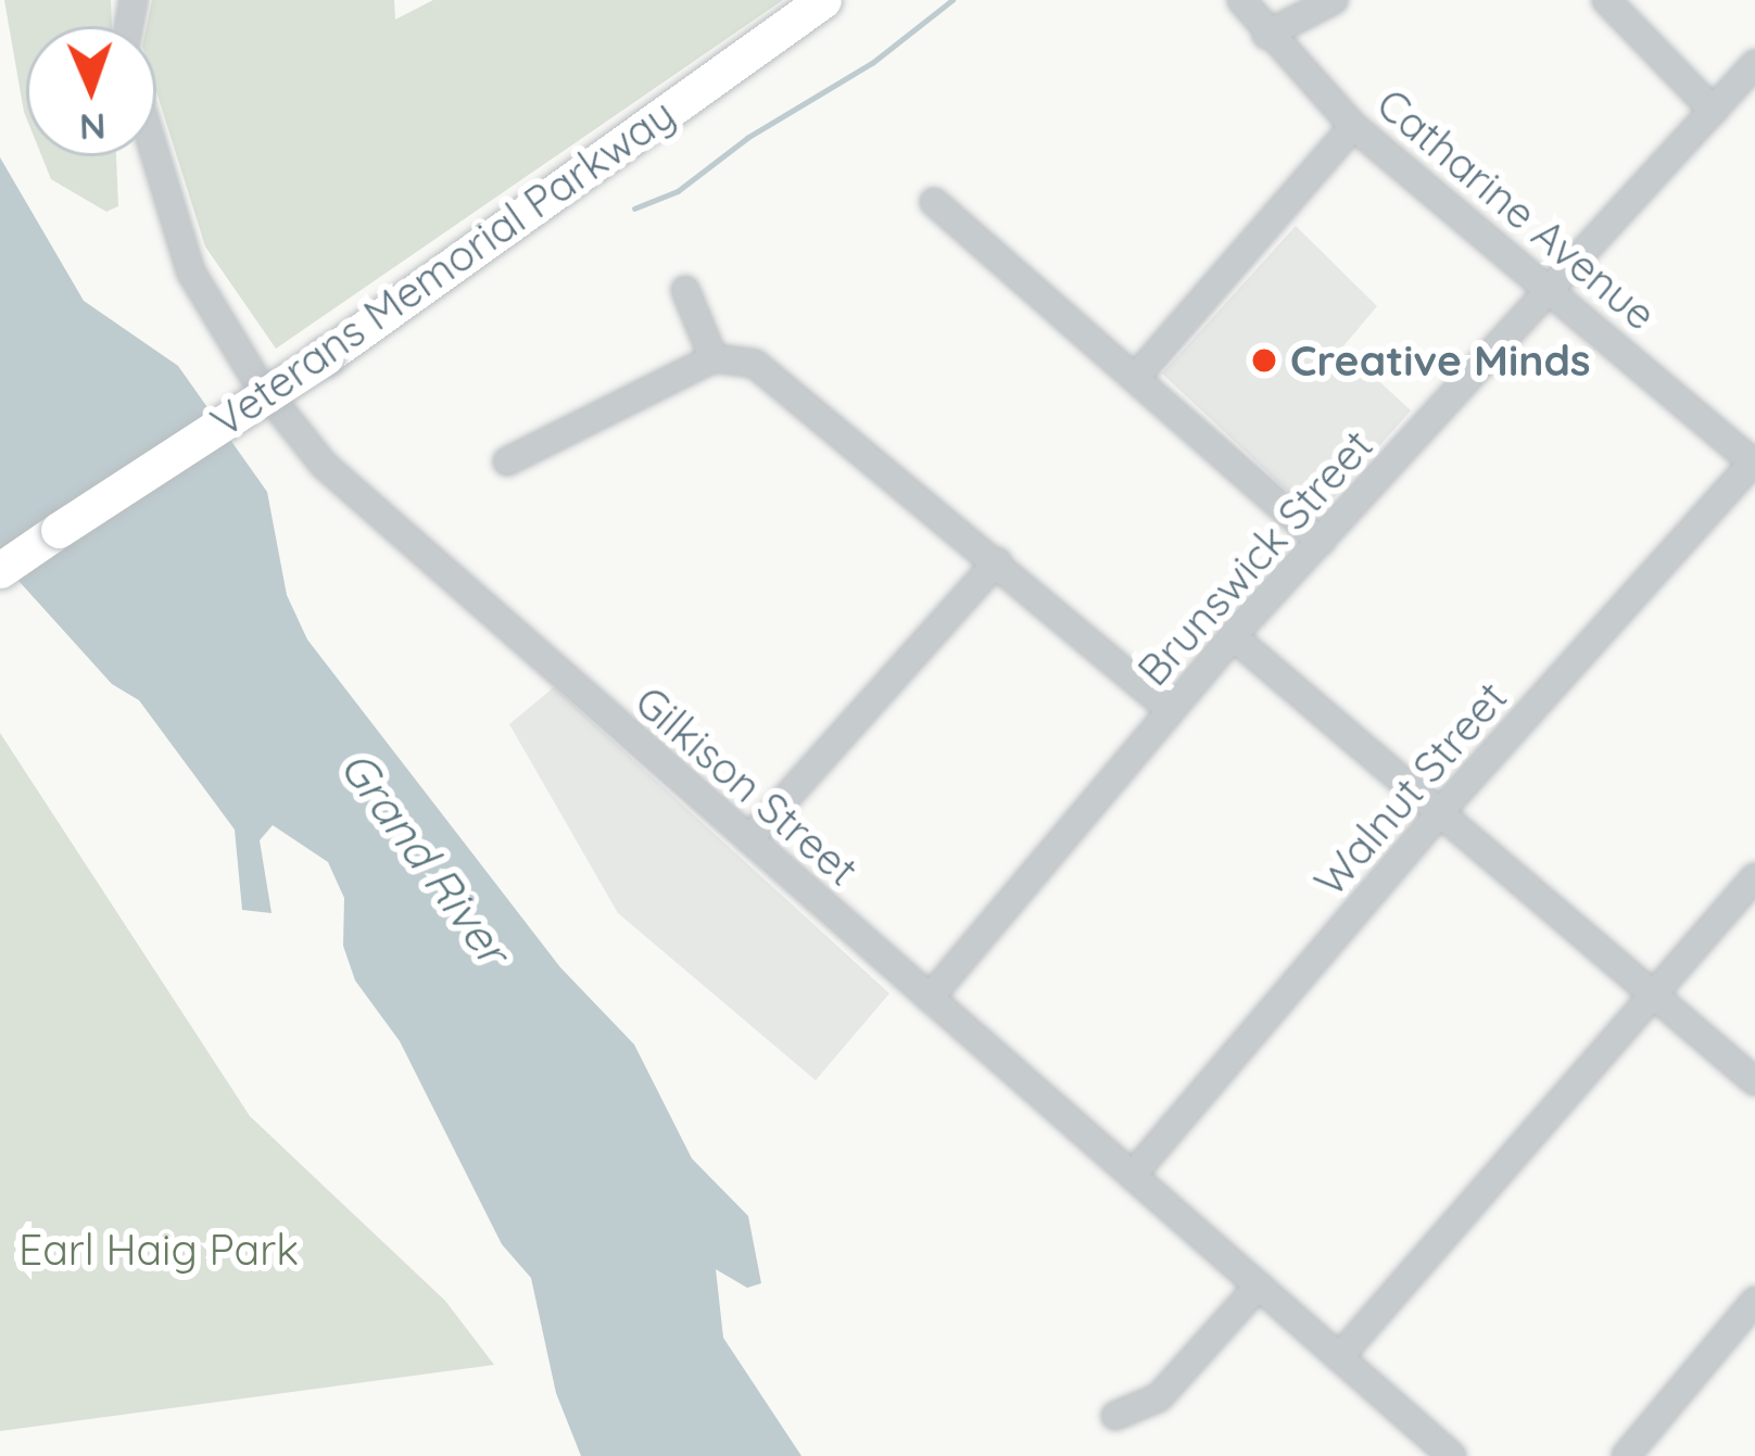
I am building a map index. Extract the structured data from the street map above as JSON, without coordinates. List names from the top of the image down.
{
  "streets": {
    "main road": ["Veterans Memorial Parkway"],
    "street": [
      "Catharine Avenue",
      "Brunswick Street",
      "Gilkison Street",
      "Walnut Street"
    ]
  },
  "crossings": [
    ["Catharine Avenue", "Brunswick Street"],
    ["Catharine Avenue", "Walnut Street"],
    ["Brunswick Street", "Gilkison Street"],
    ["Gilkison Street", "Walnut Street"]
  ],
  "water": ["Grand River"],
  "parks": ["Earl Haig Park"],
  "places": ["Creative Minds"],
  "north": "bottom"
}
